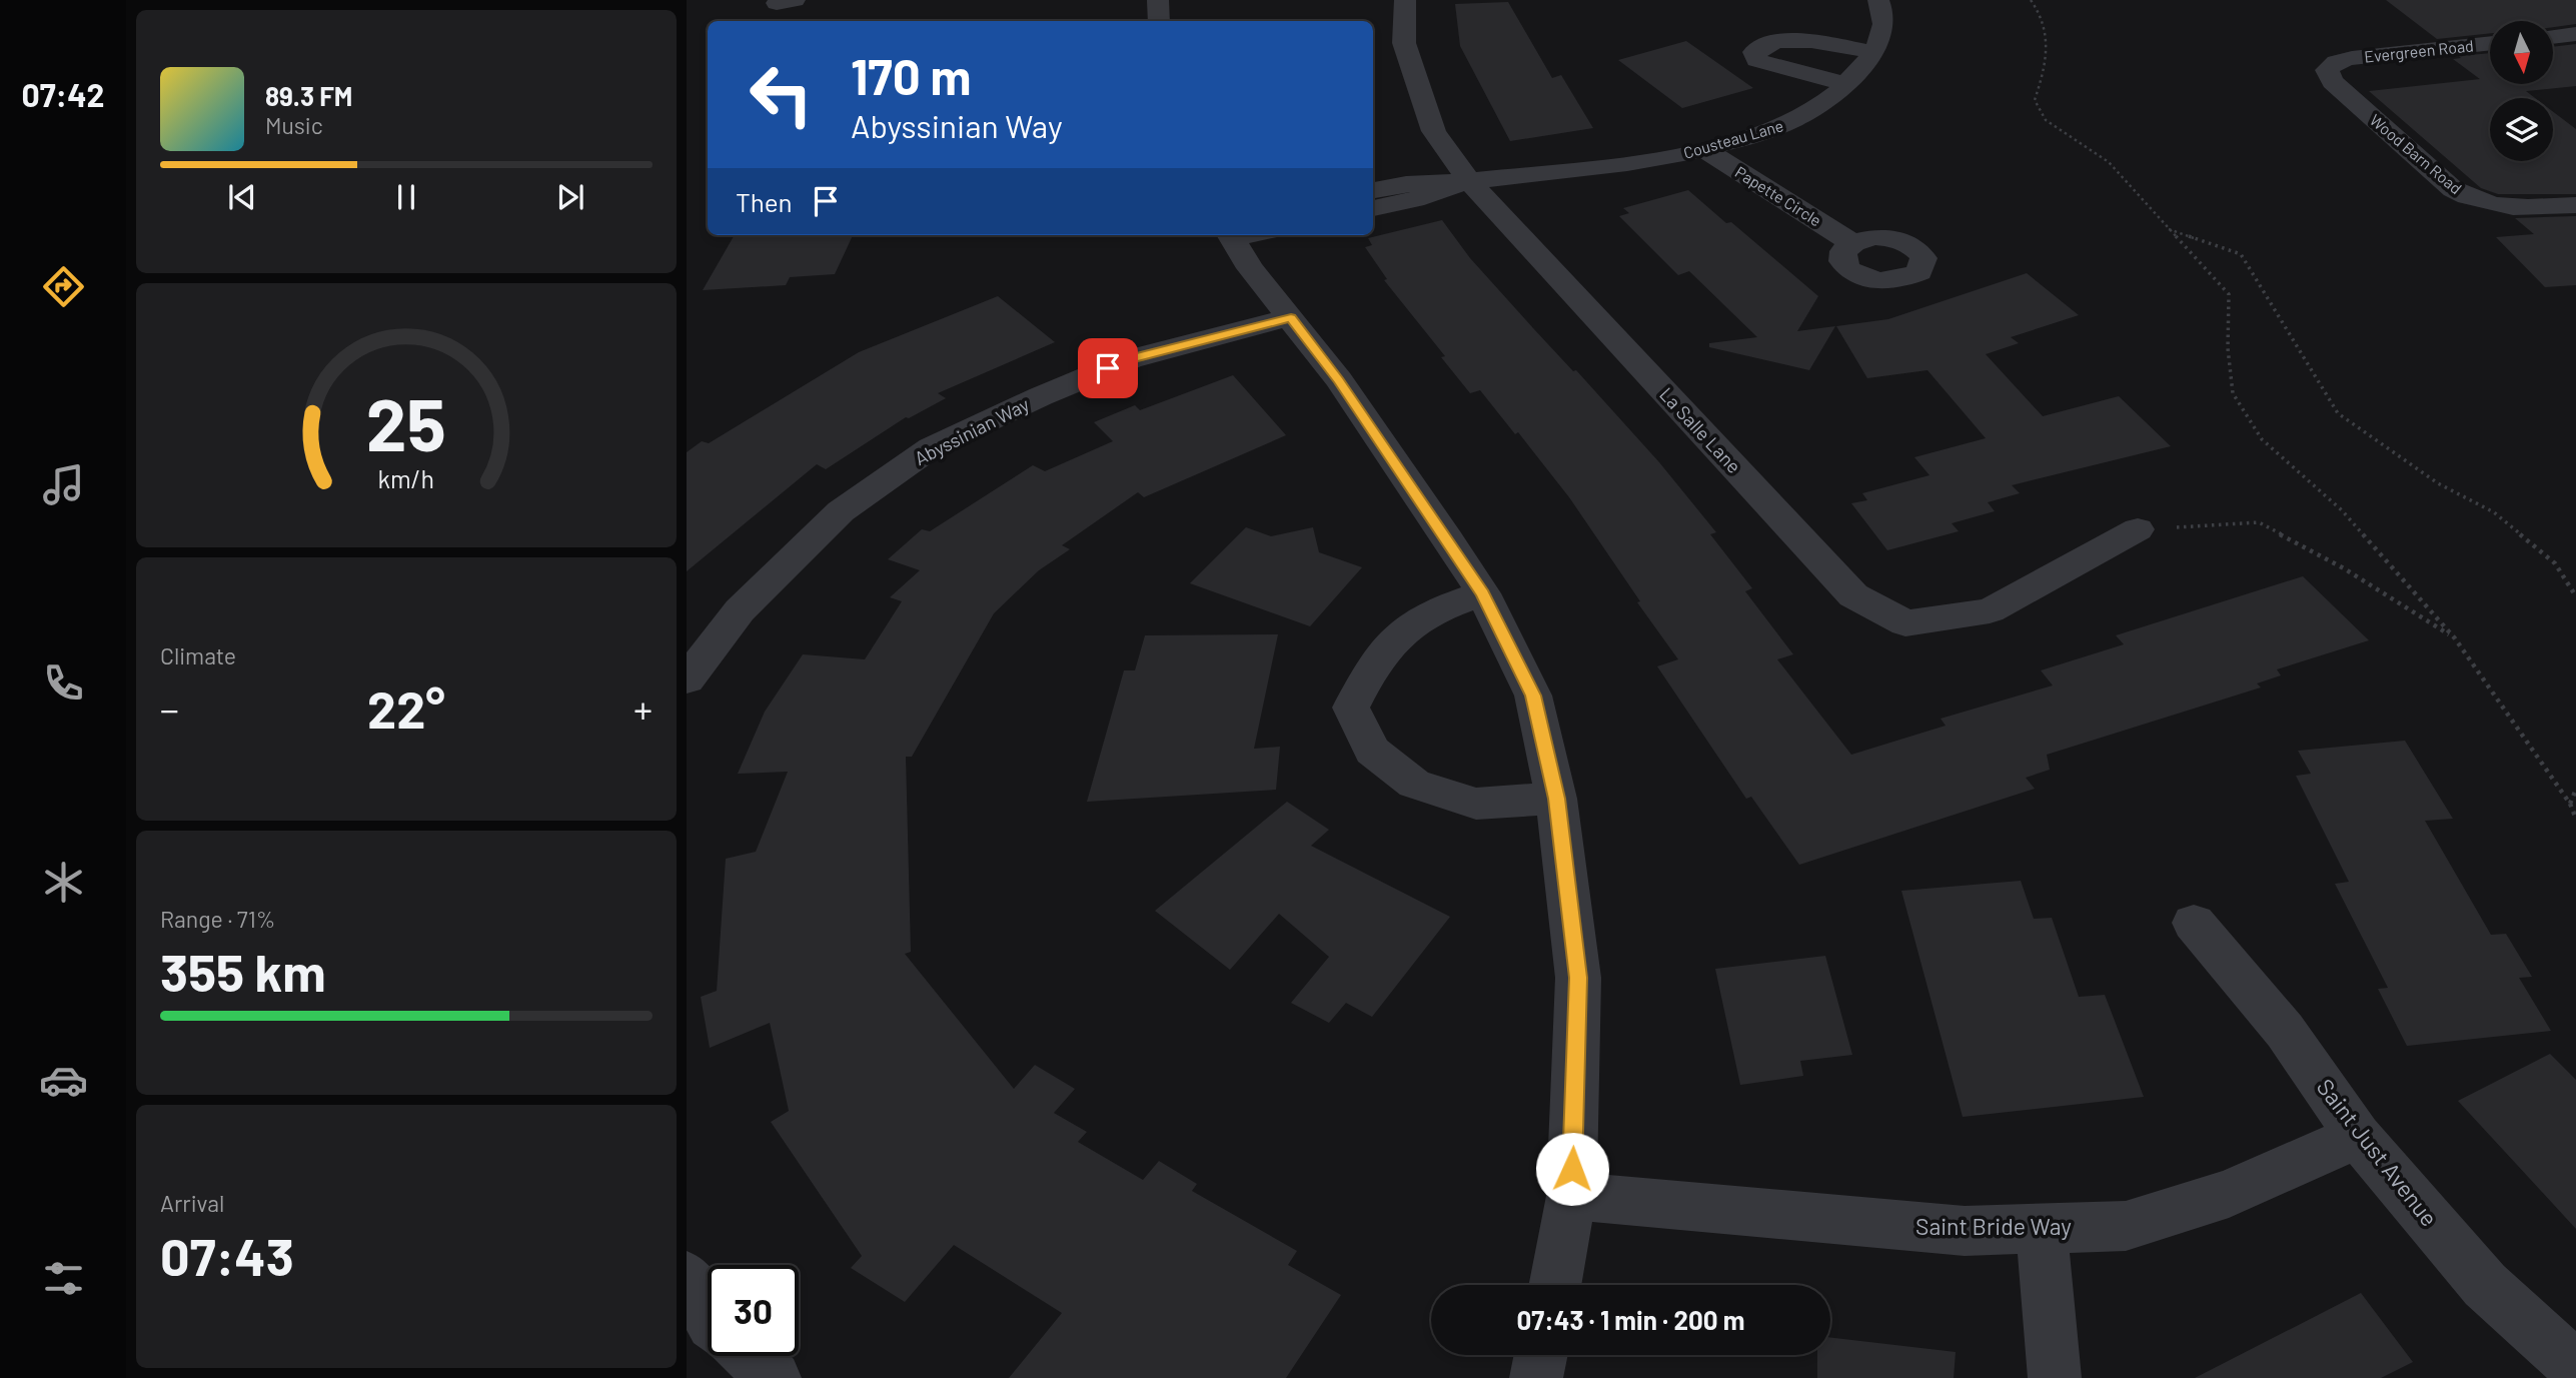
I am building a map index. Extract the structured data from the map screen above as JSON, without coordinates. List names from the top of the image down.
{
  "streets": {
    "street": [
      "Evergreen Road",
      "Cousteau Lane",
      "Wood Barn Road",
      "Papette Circle",
      "La Salle Lane",
      "Abyssinian Way",
      "Saint Just Avenue",
      "Saint Bride Way"
    ]
  },
  "crossings": [
    ["Evergreen Road", "Wood Barn Road"],
    ["Cousteau Lane", "Papette Circle"],
    ["Cousteau Lane", "La Salle Lane"],
    ["Saint Just Avenue", "Saint Bride Way"]
  ],
  "north": "bottom",
  "page": {
    "tabs": "07:42",
    "turn": ["170 m", "Abyssinian Way"],
    "song": ["89.3 FM", "Music"],
    "then": "Then",
    "tile": [
      "Climate",
      ["Range · 71%", "355 km"],
      ["Arrival", "07:43"]
    ],
    "heat": ["−", "22°", "+"],
    "limit": "30",
    "trip": "07:43 · 1 min · 200 m",
    "gauge": ["25", "km/h"]
  }
}
